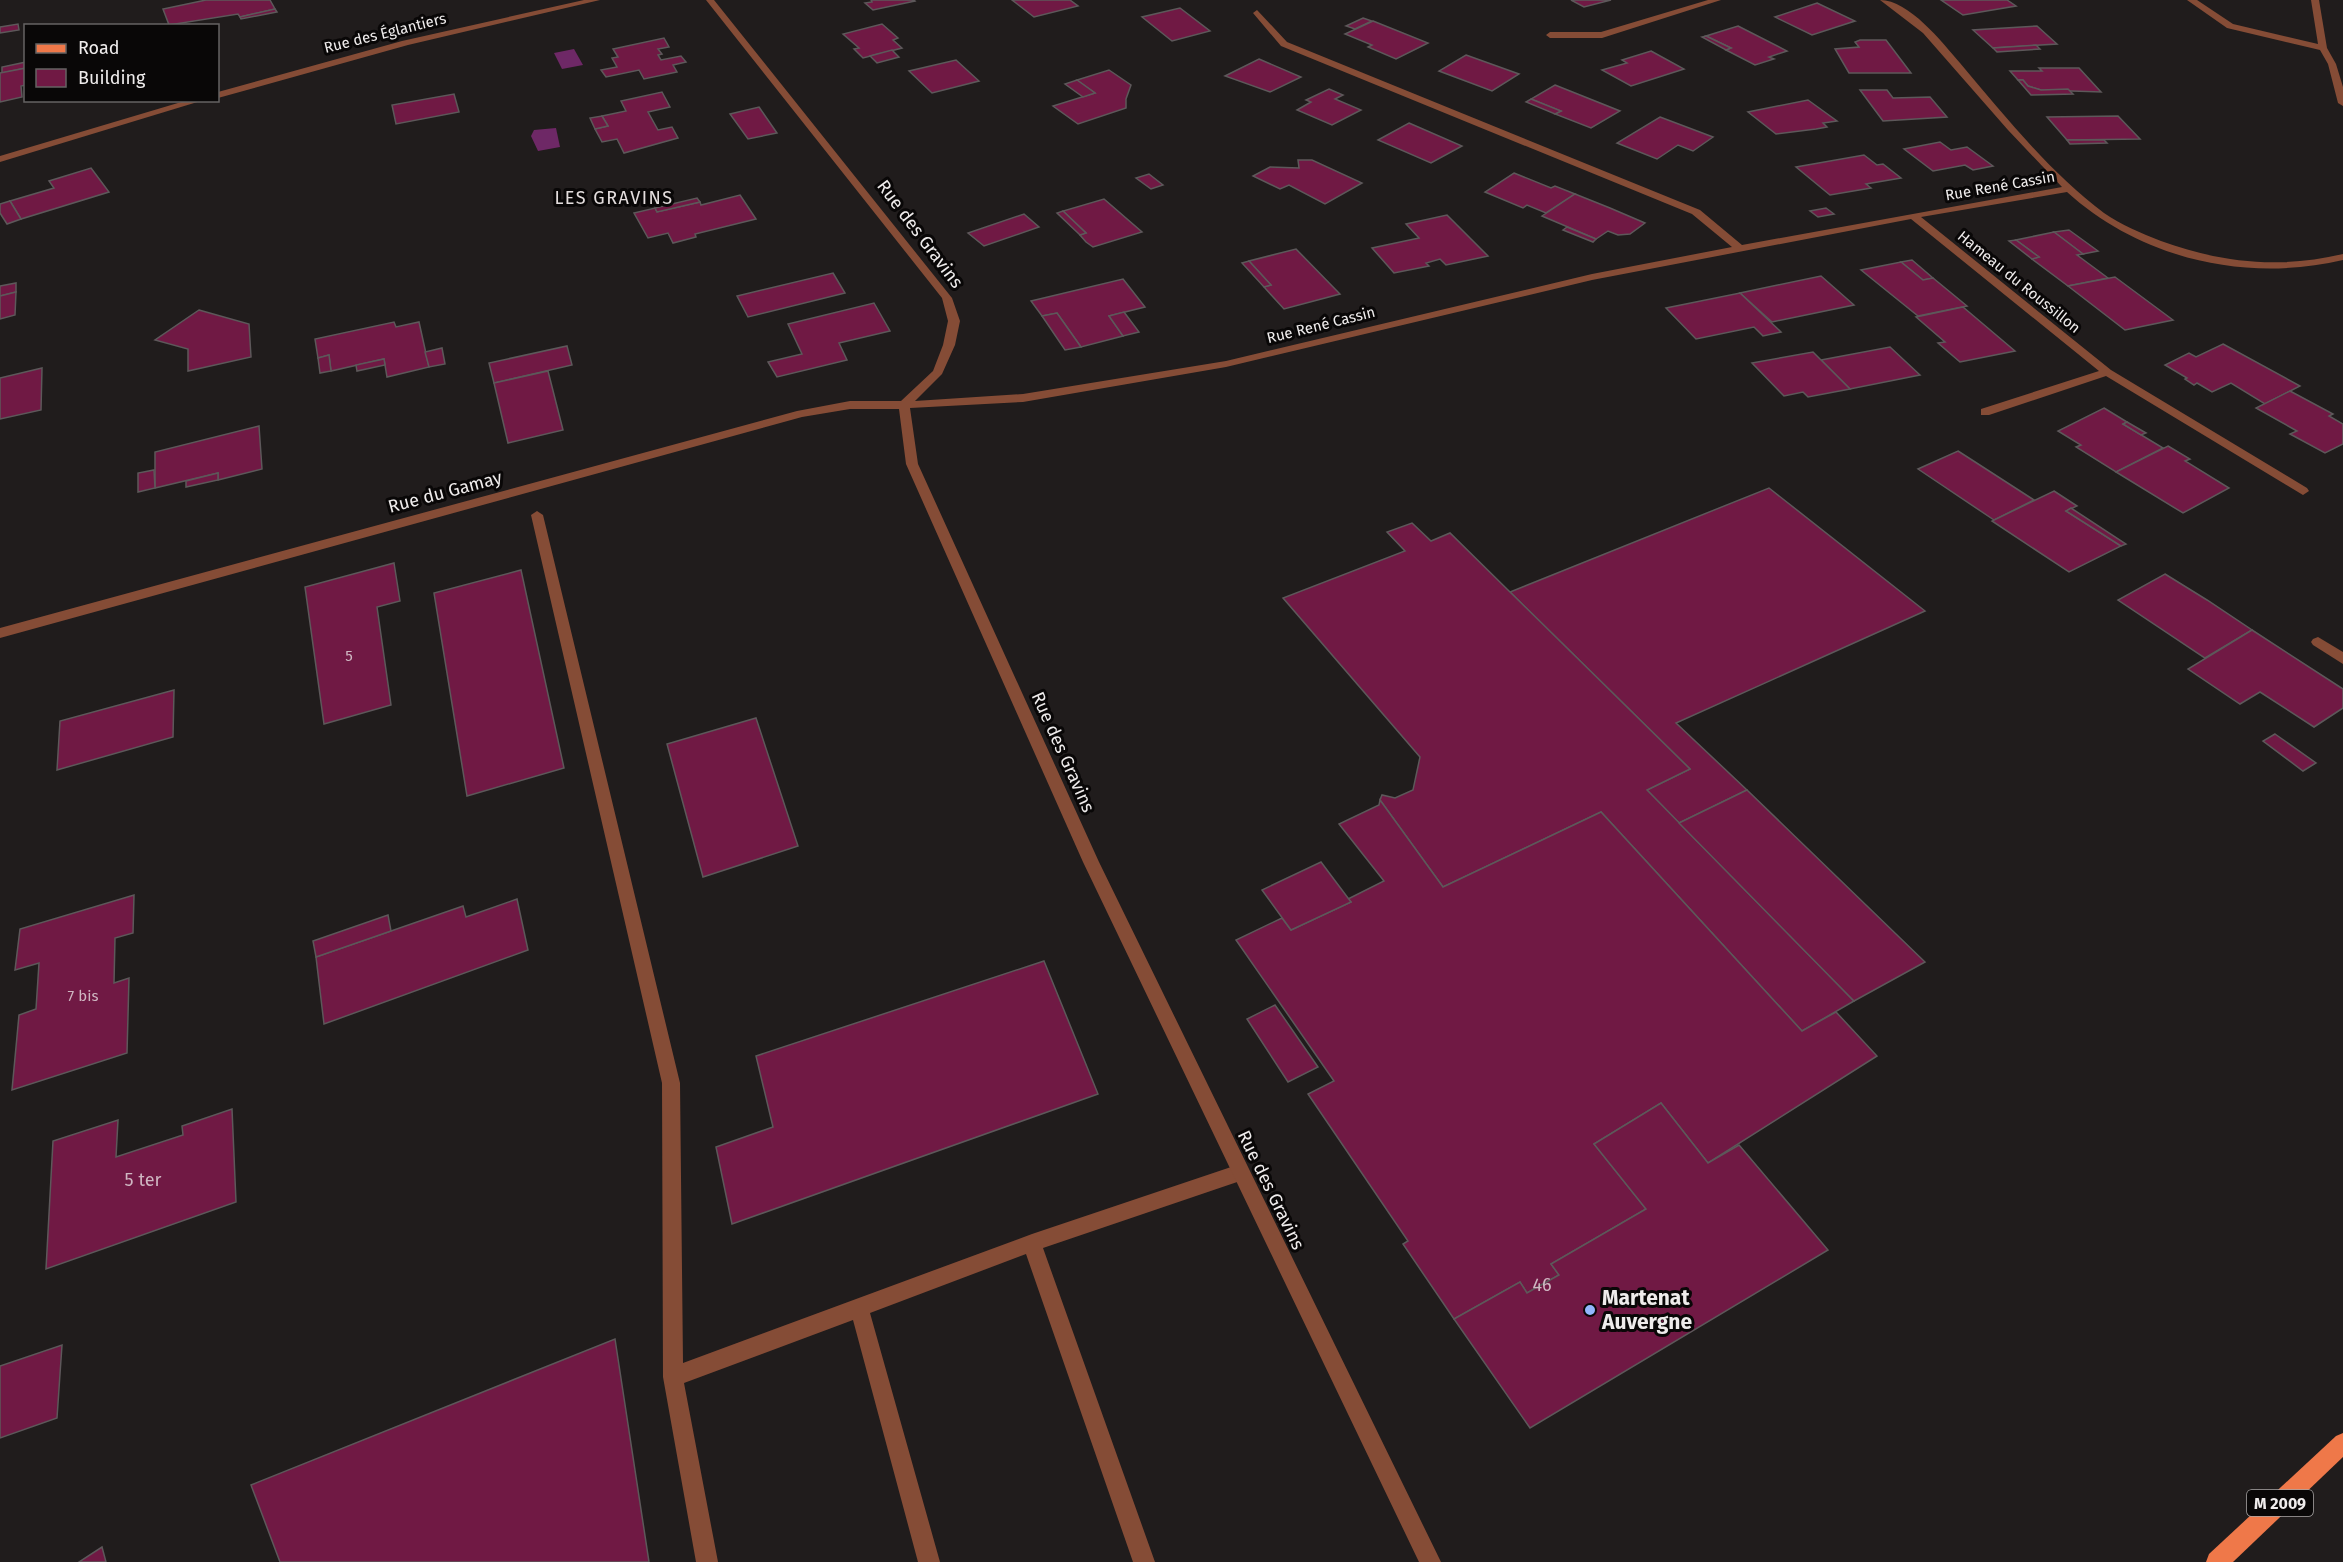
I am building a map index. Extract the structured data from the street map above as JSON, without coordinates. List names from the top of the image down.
{
  "streets": {
    "main road": ["M 2009"],
    "street": [
      "Rue des Églantiers",
      "Rue René Cassin",
      "Rue des Gravins",
      "Hameau du Roussillon",
      "Rue du Gamay"
    ]
  },
  "crossings": [
    ["Rue René Cassin", "Rue des Gravins"],
    ["Rue René Cassin", "Hameau du Roussillon"],
    ["Rue René Cassin", "Rue du Gamay"],
    ["Rue des Gravins", "Rue du Gamay"]
  ],
  "districts": ["LES GRAVINS"],
  "places": ["Martenat Auvergne"],
  "house_numbers": [
    "5",
    "7 bis",
    "5 ter",
    "46"
  ],
  "legend": ["Road", "Building"]
}
